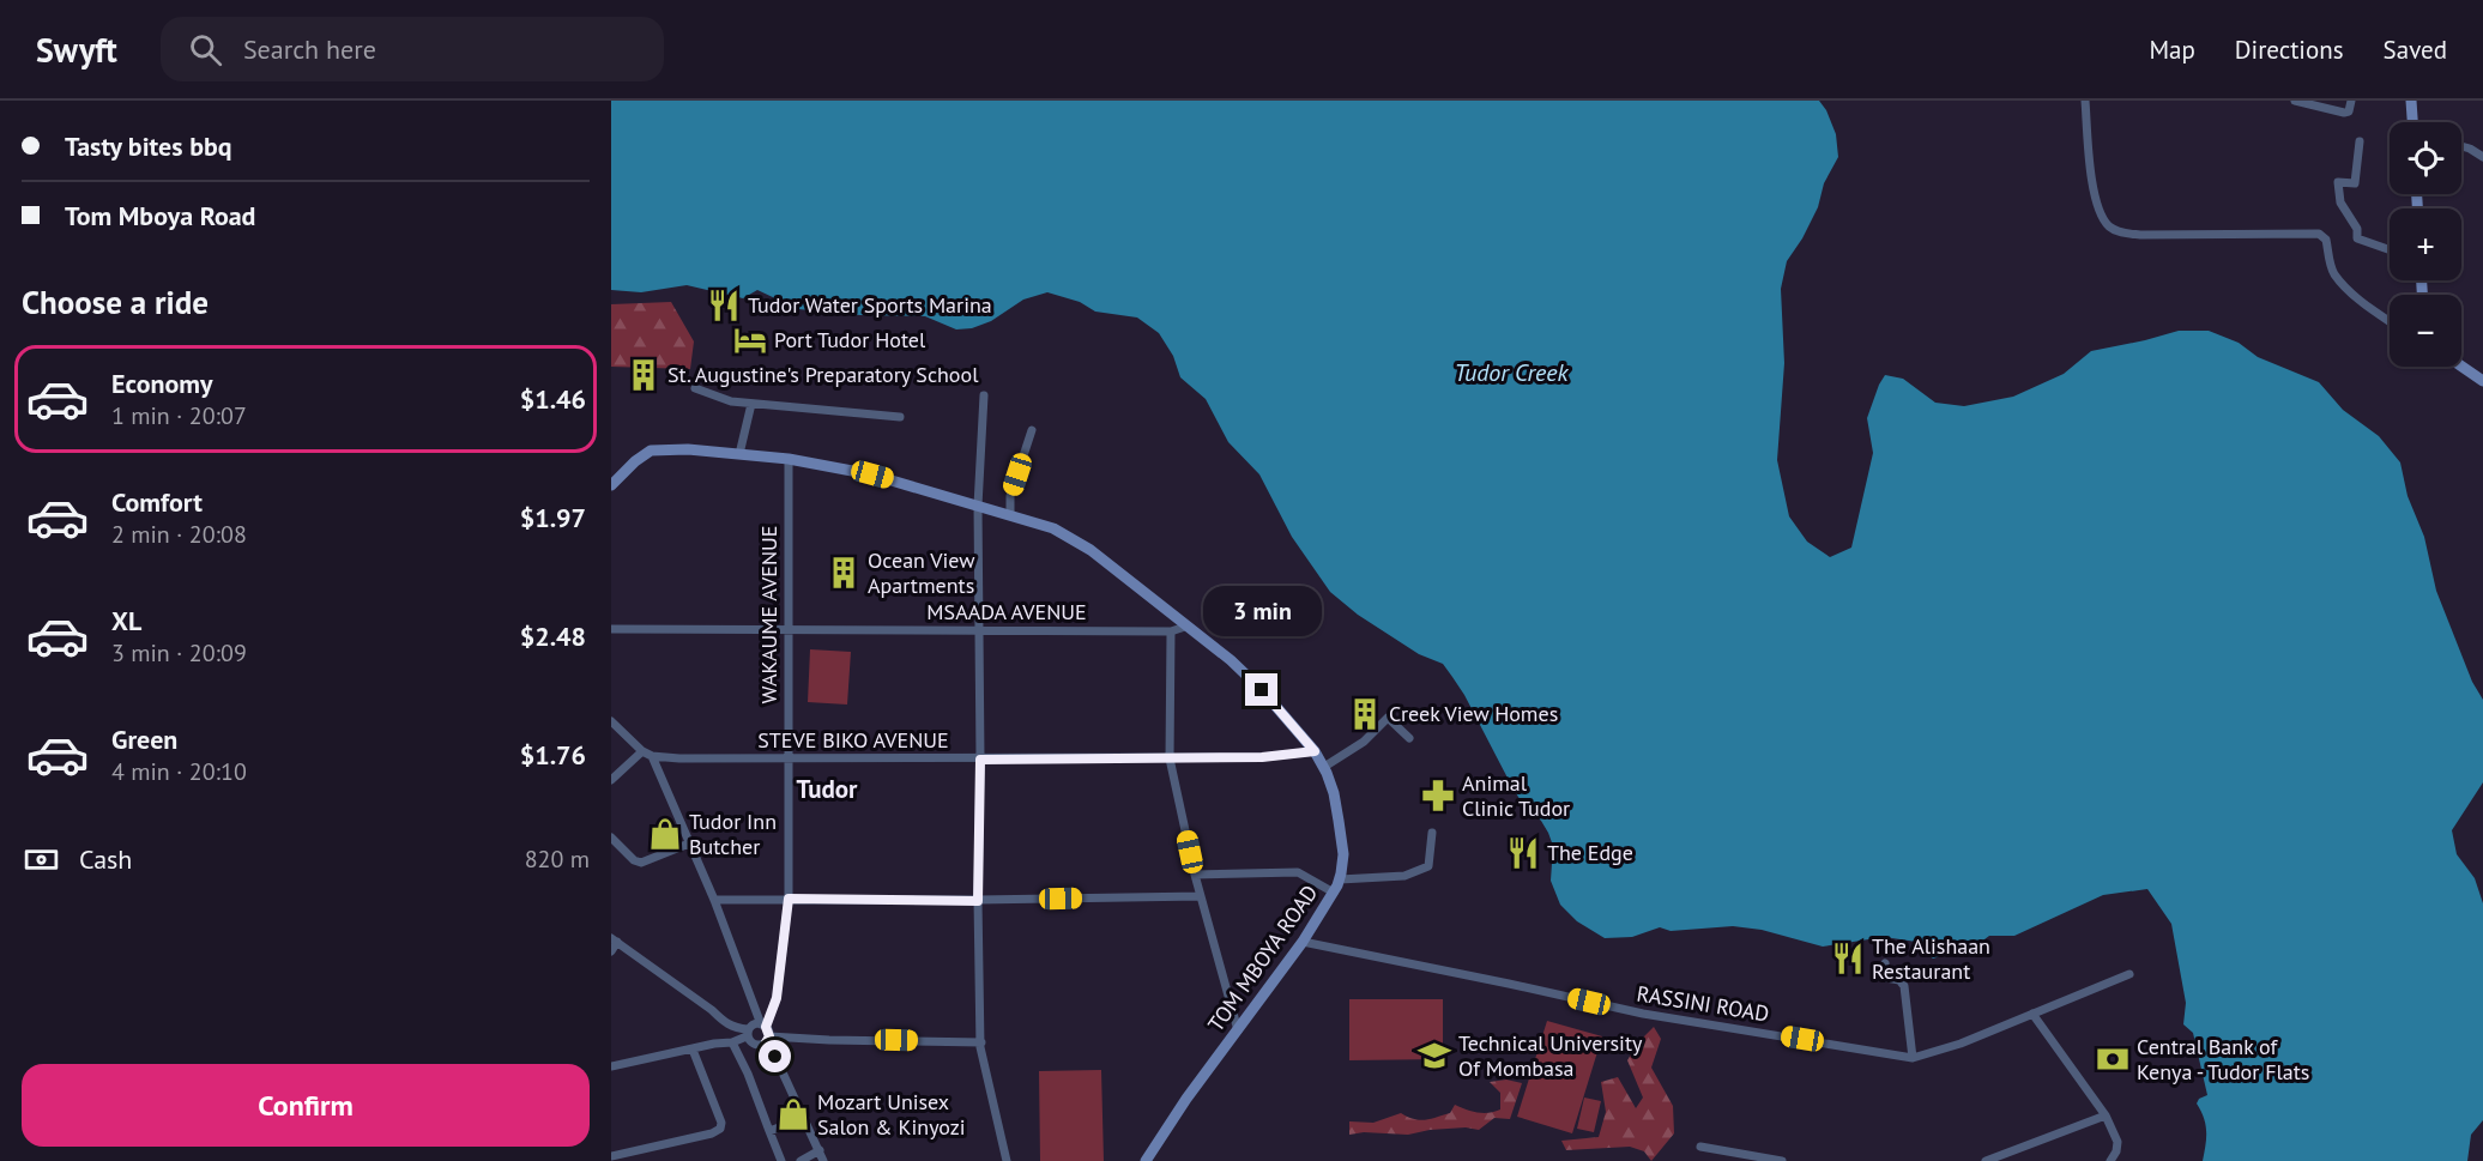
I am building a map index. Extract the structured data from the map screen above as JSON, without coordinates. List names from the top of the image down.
{
  "streets": {
    "main road": ["TOM MBOYA ROAD"],
    "street": [
      "MSAADA AVENUE",
      "WAKAUME AVENUE",
      "STEVE BIKO AVENUE",
      "RASSINI ROAD"
    ]
  },
  "crossings": [
    ["MSAADA AVENUE", "WAKAUME AVENUE"],
    ["MSAADA AVENUE", "TOM MBOYA ROAD"],
    ["WAKAUME AVENUE", "STEVE BIKO AVENUE"],
    ["WAKAUME AVENUE", "TOM MBOYA ROAD"],
    ["STEVE BIKO AVENUE", "TOM MBOYA ROAD"],
    ["TOM MBOYA ROAD", "RASSINI ROAD"]
  ],
  "districts": ["Tudor"],
  "water": ["Tudor Creek"],
  "places": {
    "restaurant": ["Tudor Water Sports Marina", "The Edge", "The Alishaan Restaurant"],
    "hotel": ["Port Tudor Hotel"],
    "building": ["St. Augustine's Preparatory School", "Ocean View Apartments", "Creek View Homes"],
    "pharmacy": ["Animal Clinic Tudor"],
    "shop": ["Tudor Inn Butcher", "Mozart Unisex Salon & Kinyozi"],
    "school or university": ["Technical University Of Mombasa"],
    "bank": ["Central Bank of Kenya - Tudor Flats"]
  },
  "page": {
    "header": "Swyft",
    "search": "Search here",
    "nav": ["Map", "Directions", "Saved"],
    "banner": ["Tasty bites bbq", "Tom Mboya Road"],
    "map_buttons": ["+", "−"],
    "heading": "Choose a ride",
    "list": [
      {
        "name": "Economy",
        "note": "1 min · 20:07",
        "value": "$1.46"
      },
      {
        "name": "Comfort",
        "note": "2 min · 20:08",
        "value": "$1.97"
      },
      {
        "name": "XL",
        "note": "3 min · 20:09",
        "value": "$2.48"
      },
      {
        "name": "Green",
        "note": "4 min · 20:10",
        "value": "$1.76"
      }
    ],
    "bubble": "3 min",
    "pay": ["Cash", "820 m"],
    "buttons": "Confirm"
  }
}
